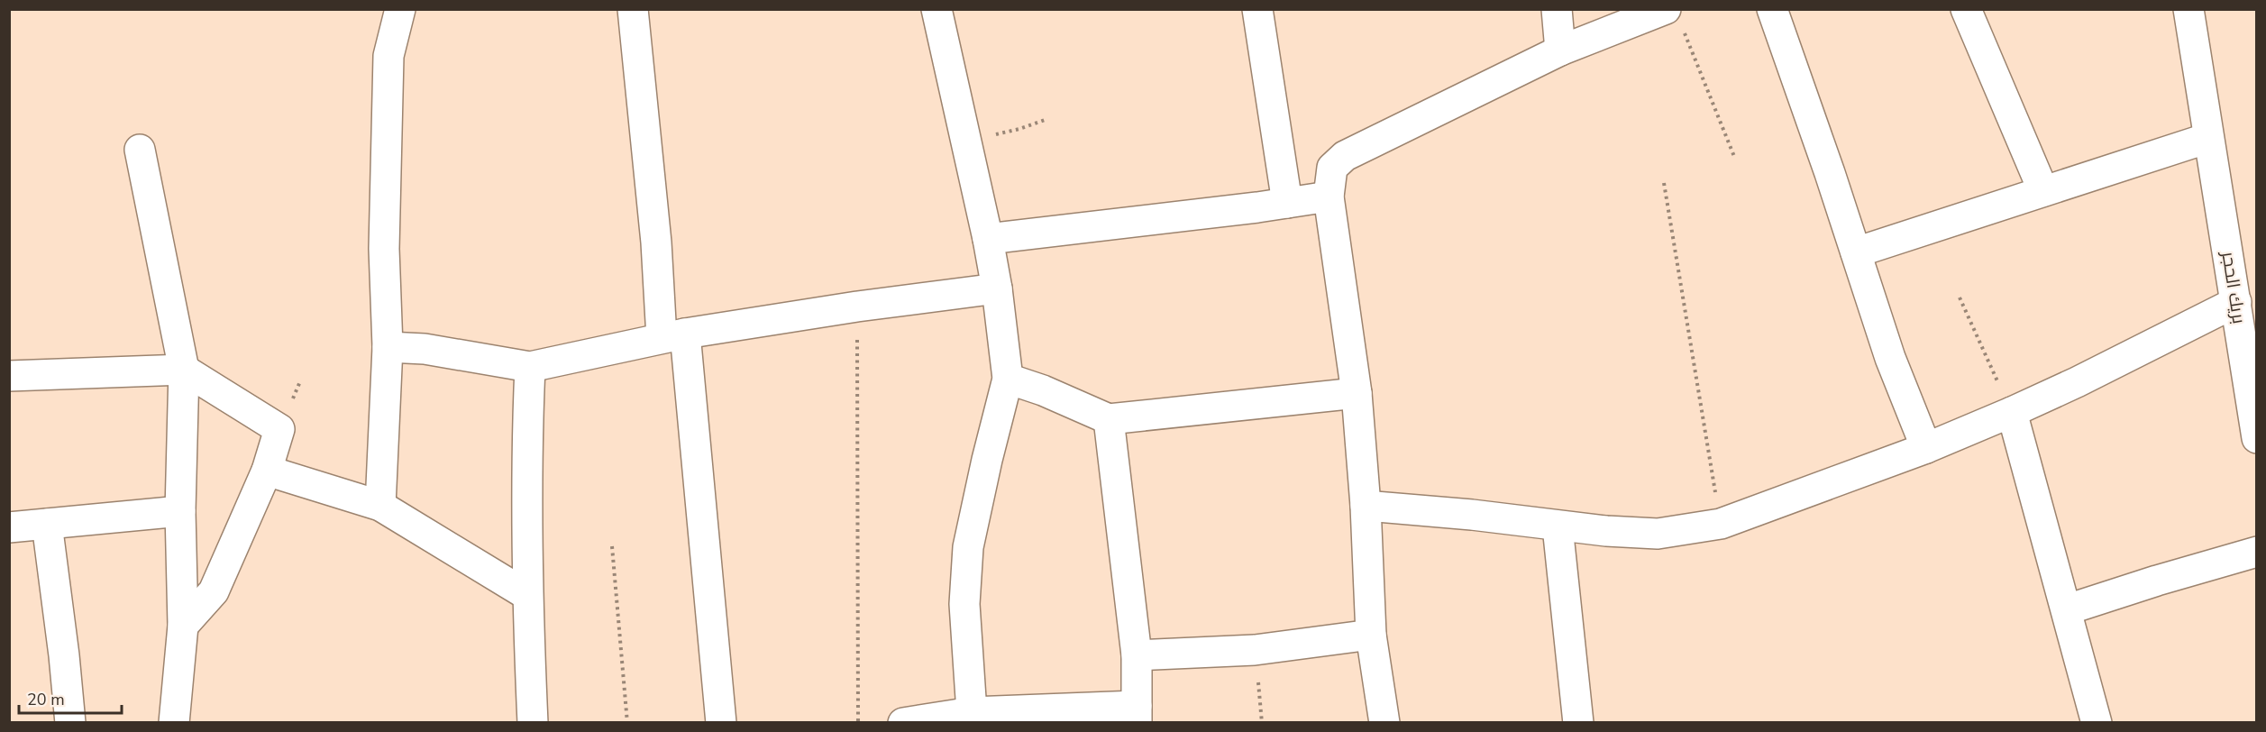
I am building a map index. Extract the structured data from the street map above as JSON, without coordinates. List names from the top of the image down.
{
  "streets": {
    "street": ["بريك الحجر"]
  },
  "scale_bar": "20 m"
}
